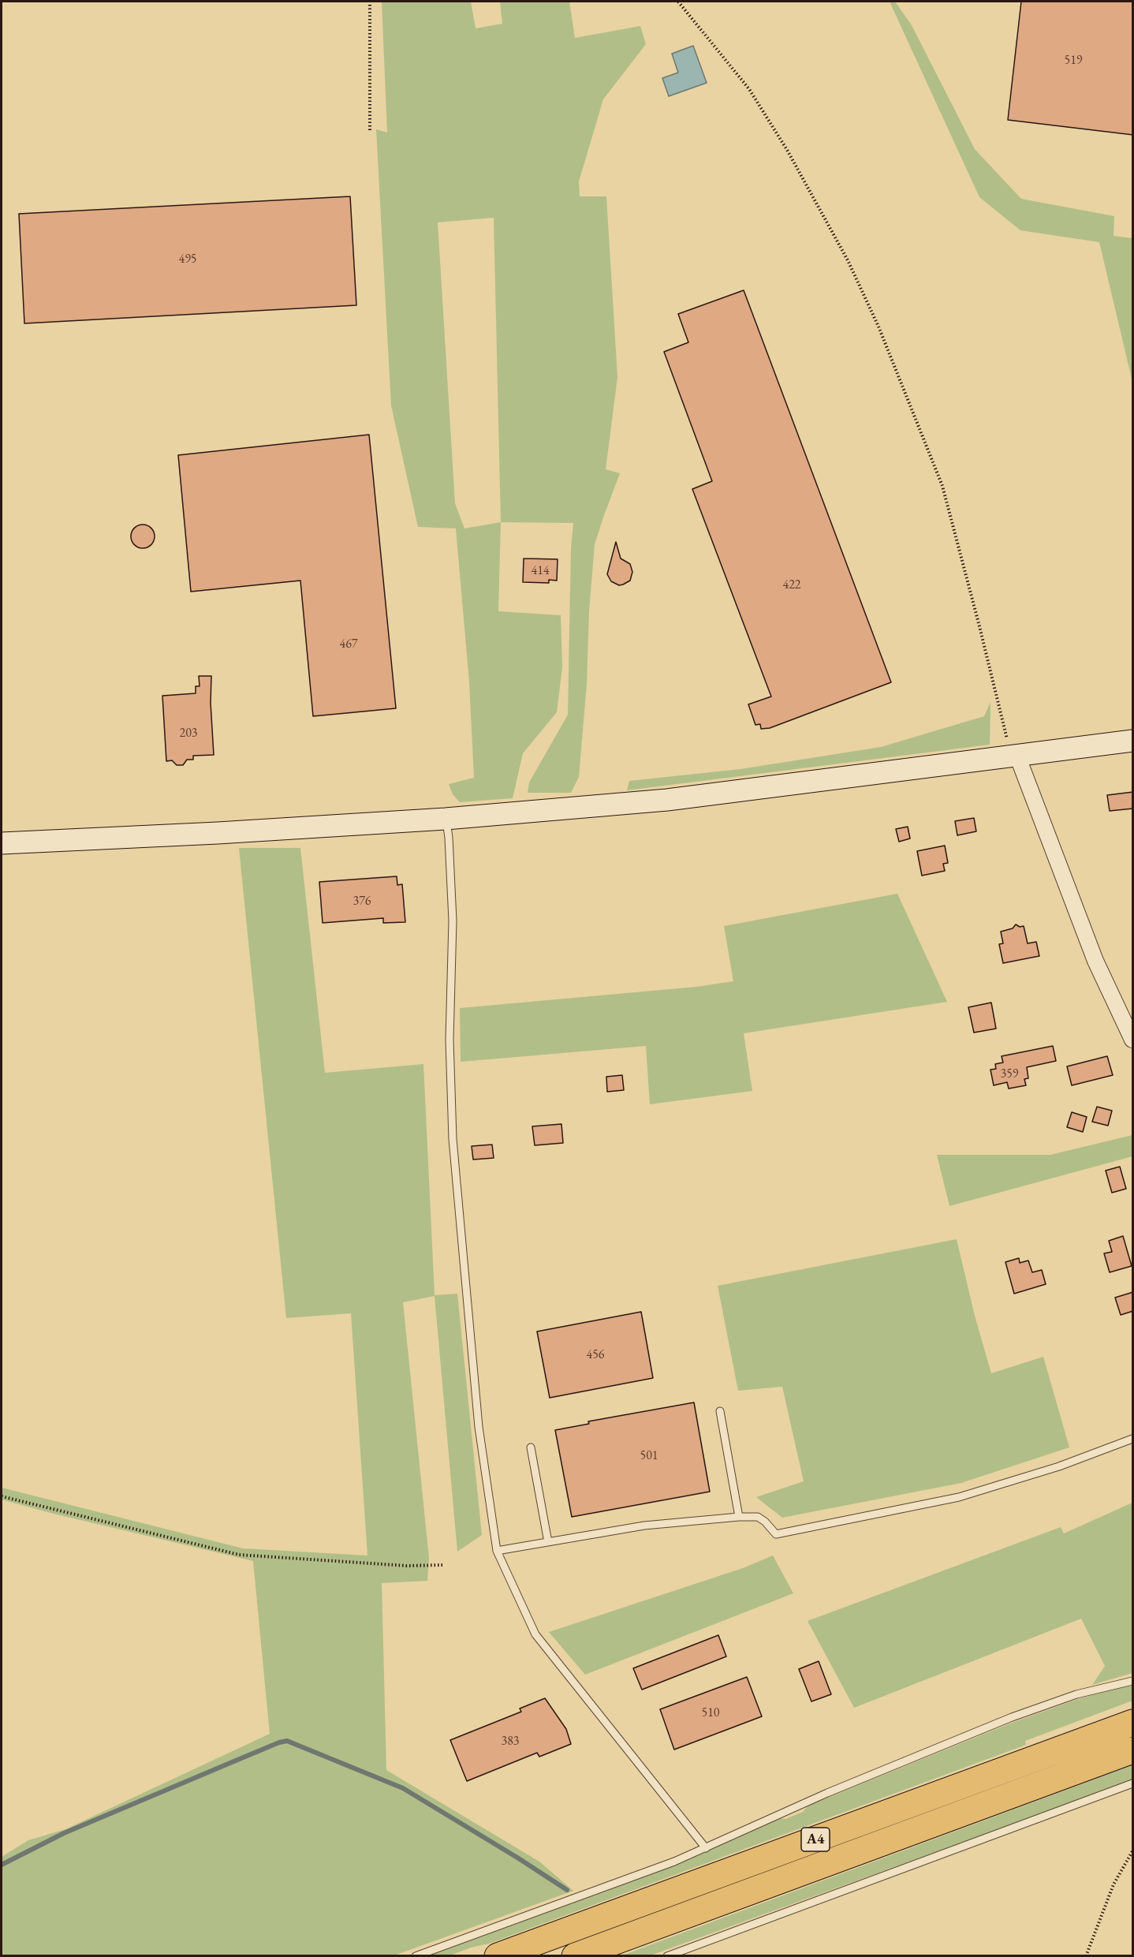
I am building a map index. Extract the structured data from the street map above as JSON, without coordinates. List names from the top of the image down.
{
  "streets": {
    "highway": ["A4"]
  },
  "house_numbers": [
    "519",
    "495",
    "414",
    "422",
    "467",
    "203",
    "376",
    "359",
    "456",
    "501",
    "510",
    "383"
  ]
}
